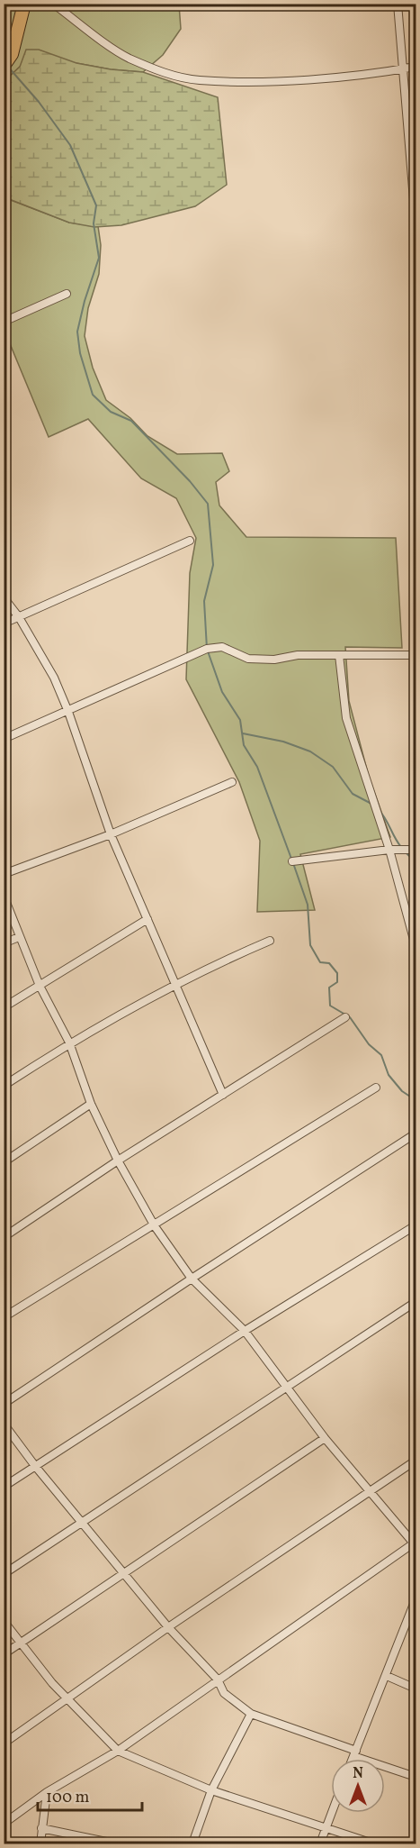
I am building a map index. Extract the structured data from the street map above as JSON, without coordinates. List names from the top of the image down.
{
  "scale_bar": "100 m",
  "north": "top"
}
